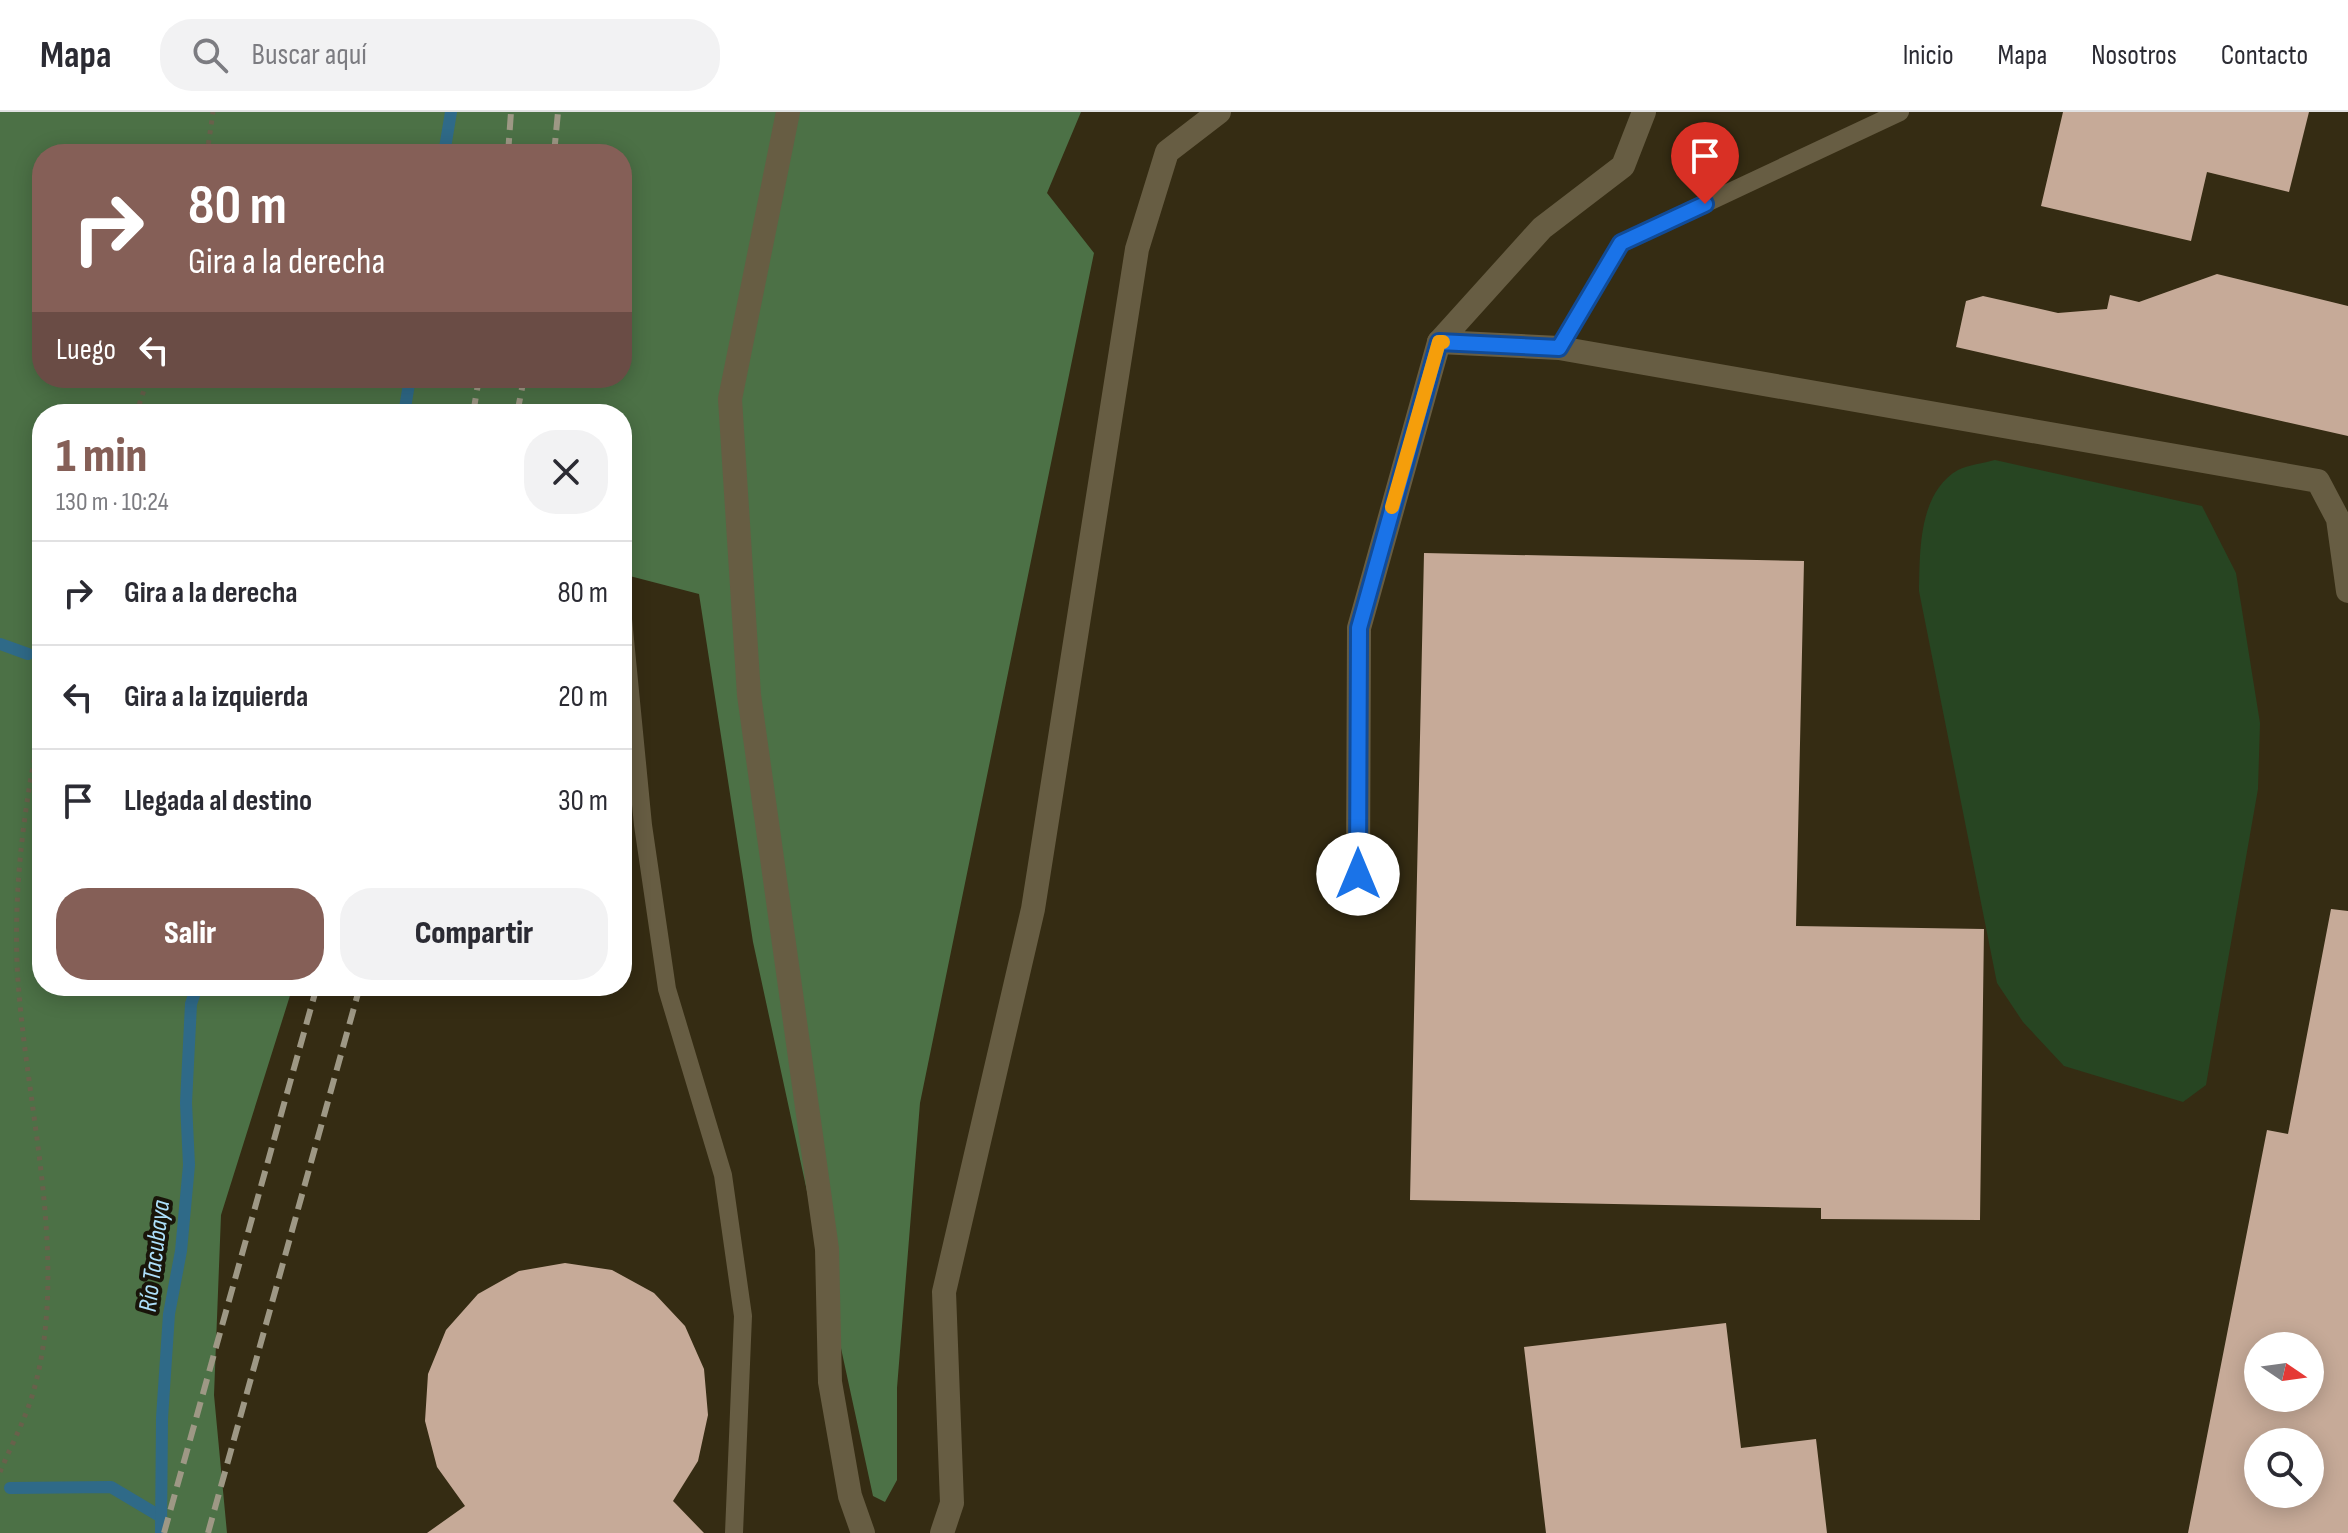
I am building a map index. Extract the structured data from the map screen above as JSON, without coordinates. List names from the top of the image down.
{
  "water": ["Río Tacubaya"],
  "north": "right",
  "page": {
    "header": "Mapa",
    "search": "Buscar aquí",
    "nav": [
      "Inicio",
      "Mapa",
      "Nosotros",
      "Contacto"
    ],
    "turn": ["80 m", "Gira a la derecha"],
    "then": "Luego",
    "heading": ["1 min", "130 m · 10:24"],
    "list": [
      {
        "name": "Gira a la derecha",
        "value": "80 m"
      },
      {
        "name": "Gira a la izquierda",
        "value": "20 m"
      },
      {
        "name": "Llegada al destino",
        "value": "30 m"
      }
    ],
    "buttons": ["Salir", "Compartir"]
  }
}
